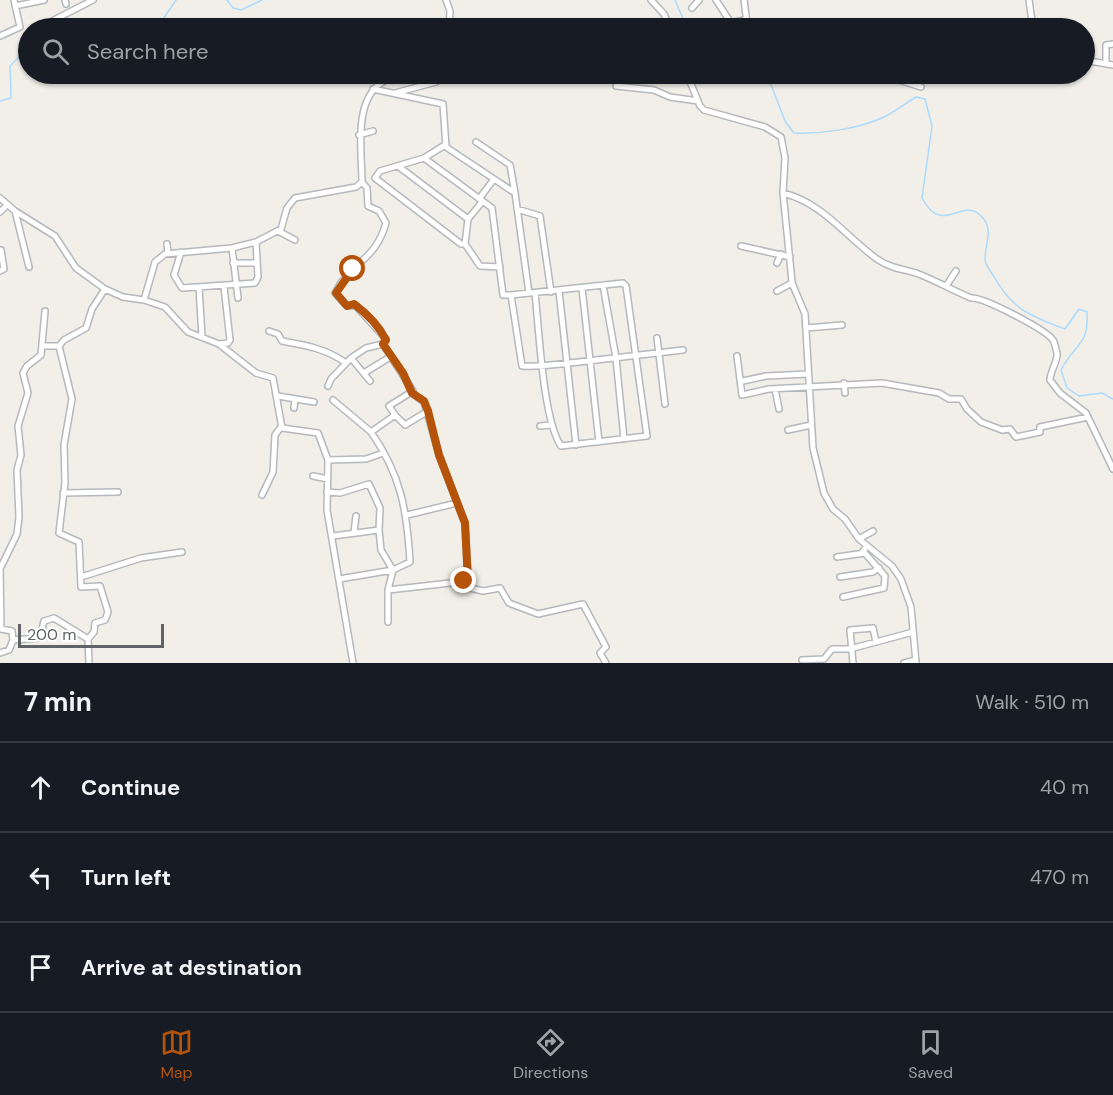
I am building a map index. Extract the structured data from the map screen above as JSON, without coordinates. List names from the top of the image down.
{
  "scale_bar": "200 m",
  "page": {
    "search": "Search here",
    "scale": "200 m",
    "heading": ["7 min", "Walk · 510 m"],
    "list": [
      ["Continue", "40 m"],
      ["Turn left", "470 m"],
      "Arrive at destination"
    ],
    "nav": ["Map", "Directions", "Saved"]
  }
}
